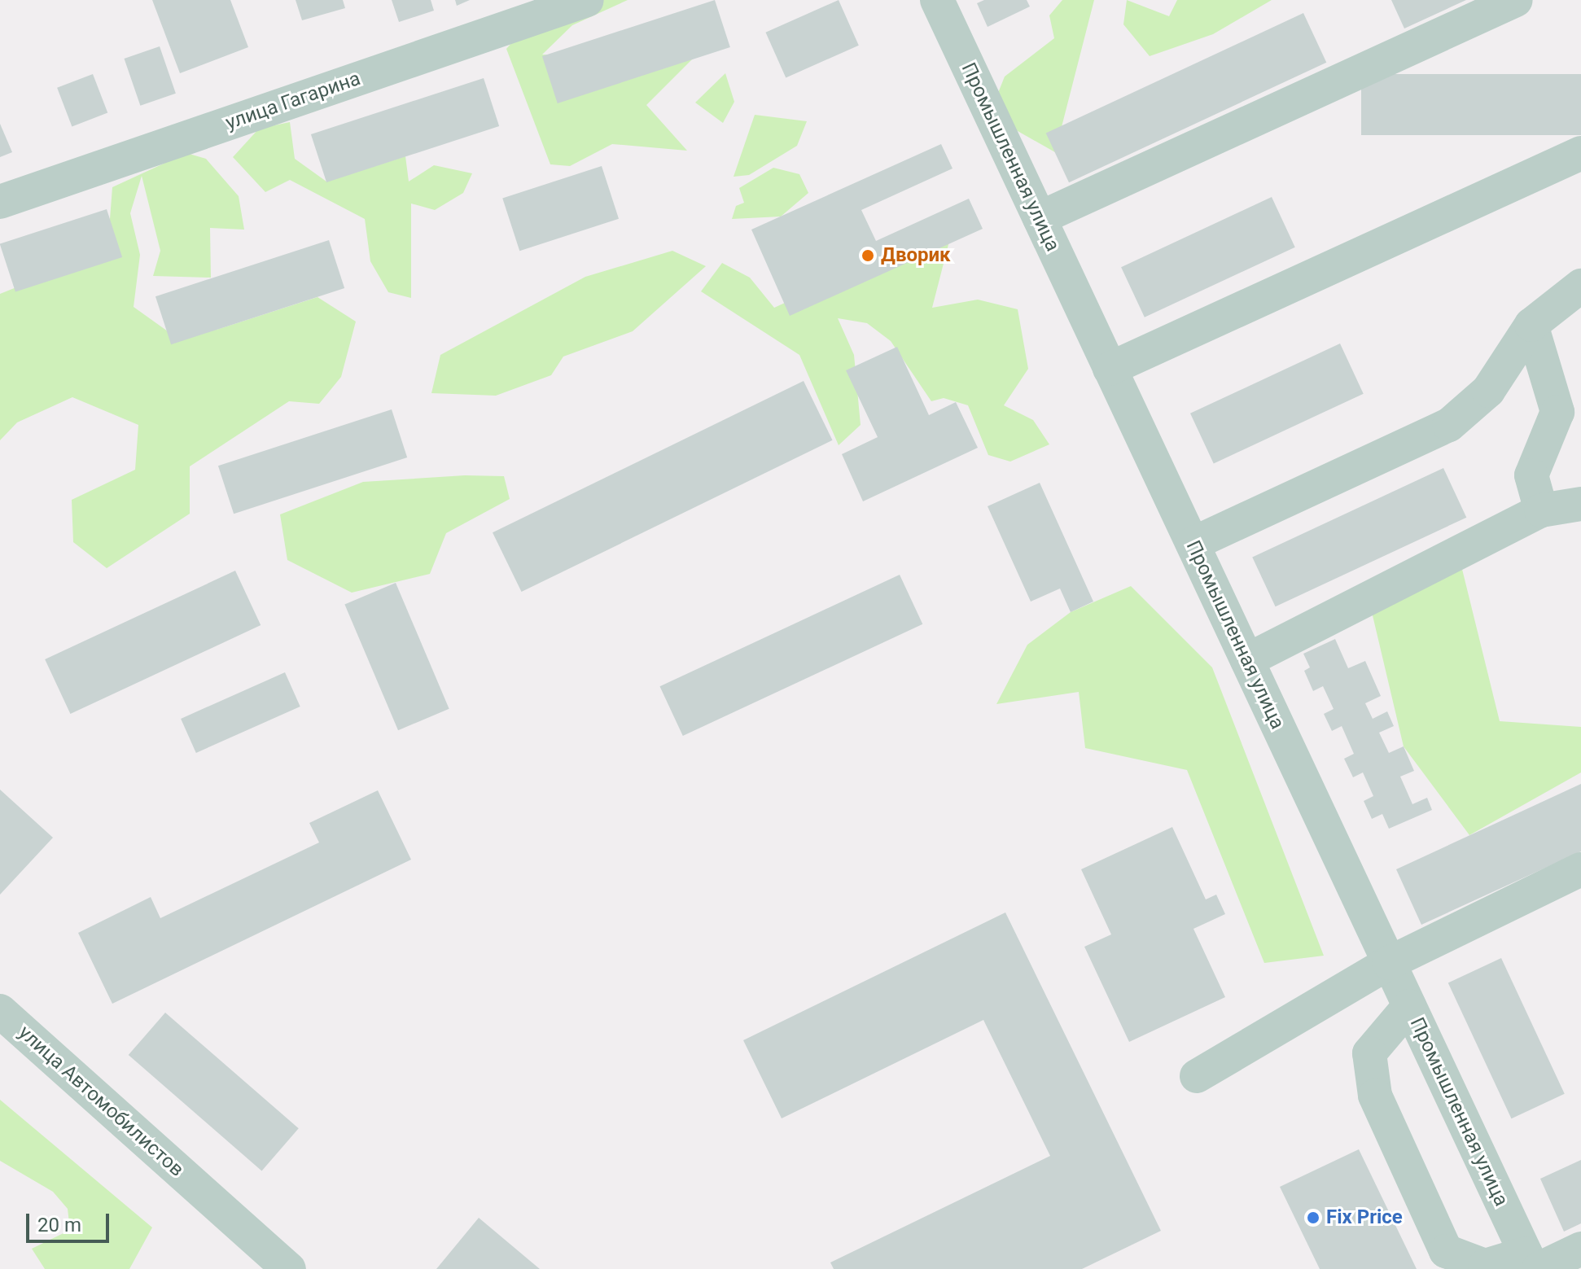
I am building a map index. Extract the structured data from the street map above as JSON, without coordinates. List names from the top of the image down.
{
  "streets": {
    "street": ["улица Гагарина", "Промышленная улица", "улица Автомобилистов"]
  },
  "places": ["Дворик", "Fix Price"],
  "scale_bar": "20 m"
}
